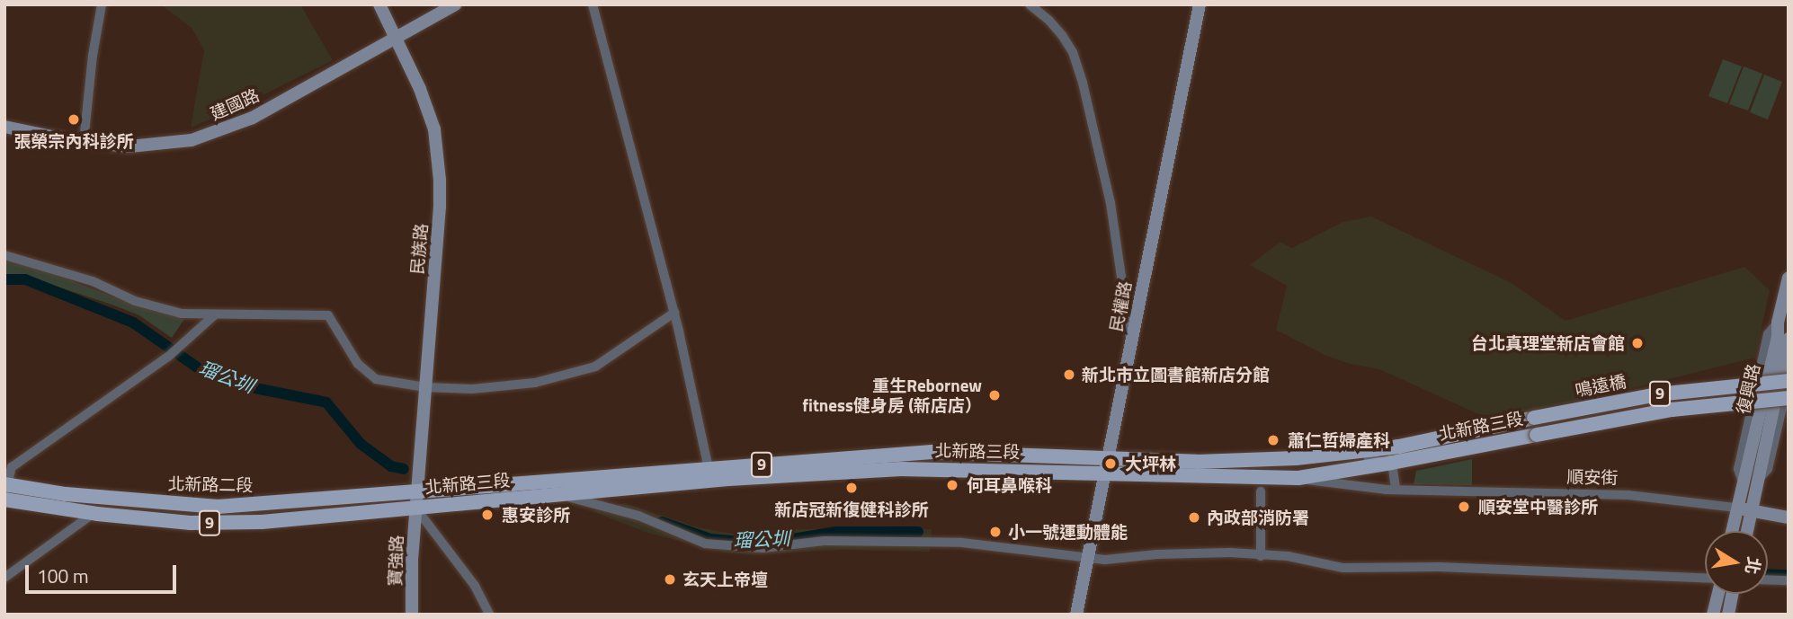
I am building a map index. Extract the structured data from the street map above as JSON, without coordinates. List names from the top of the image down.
{
  "streets": {
    "main road": [
      "鳴遠橋",
      "9",
      "北新路三段",
      "北新路二段"
    ],
    "street": [
      "建國路",
      "民族路",
      "民權路",
      "復興路",
      "順安街",
      "寶強路"
    ]
  },
  "crossings": [
    ["建國路", "民族路"],
    ["民族路", "9"],
    ["民族路", "北新路三段"],
    ["民族路", "北新路二段"],
    ["民族路", "寶強路"],
    ["民權路", "北新路三段"],
    ["鳴遠橋", "北新路三段"],
    ["復興路", "順安街"],
    ["9", "北新路三段"],
    ["9", "北新路二段"],
    ["9", "寶強路"],
    ["北新路三段", "順安街"],
    ["北新路三段", "北新路二段"],
    ["北新路三段", "寶強路"]
  ],
  "water": ["瑠公圳"],
  "places": [
    "張榮宗內科診所",
    "台北真理堂新店會館",
    "新北市立圖書館新店分館",
    "重生Rebornew fitness健身房 (新店店）",
    "蕭仁哲婦產科",
    "大坪林",
    "何耳鼻喉科",
    "新店冠新復健科診所",
    "順安堂中醫診所",
    "惠安診所",
    "內政部消防署",
    "小一號運動體能",
    "玄天上帝壇"
  ],
  "scale_bar": "100 m",
  "north": "right"
}
